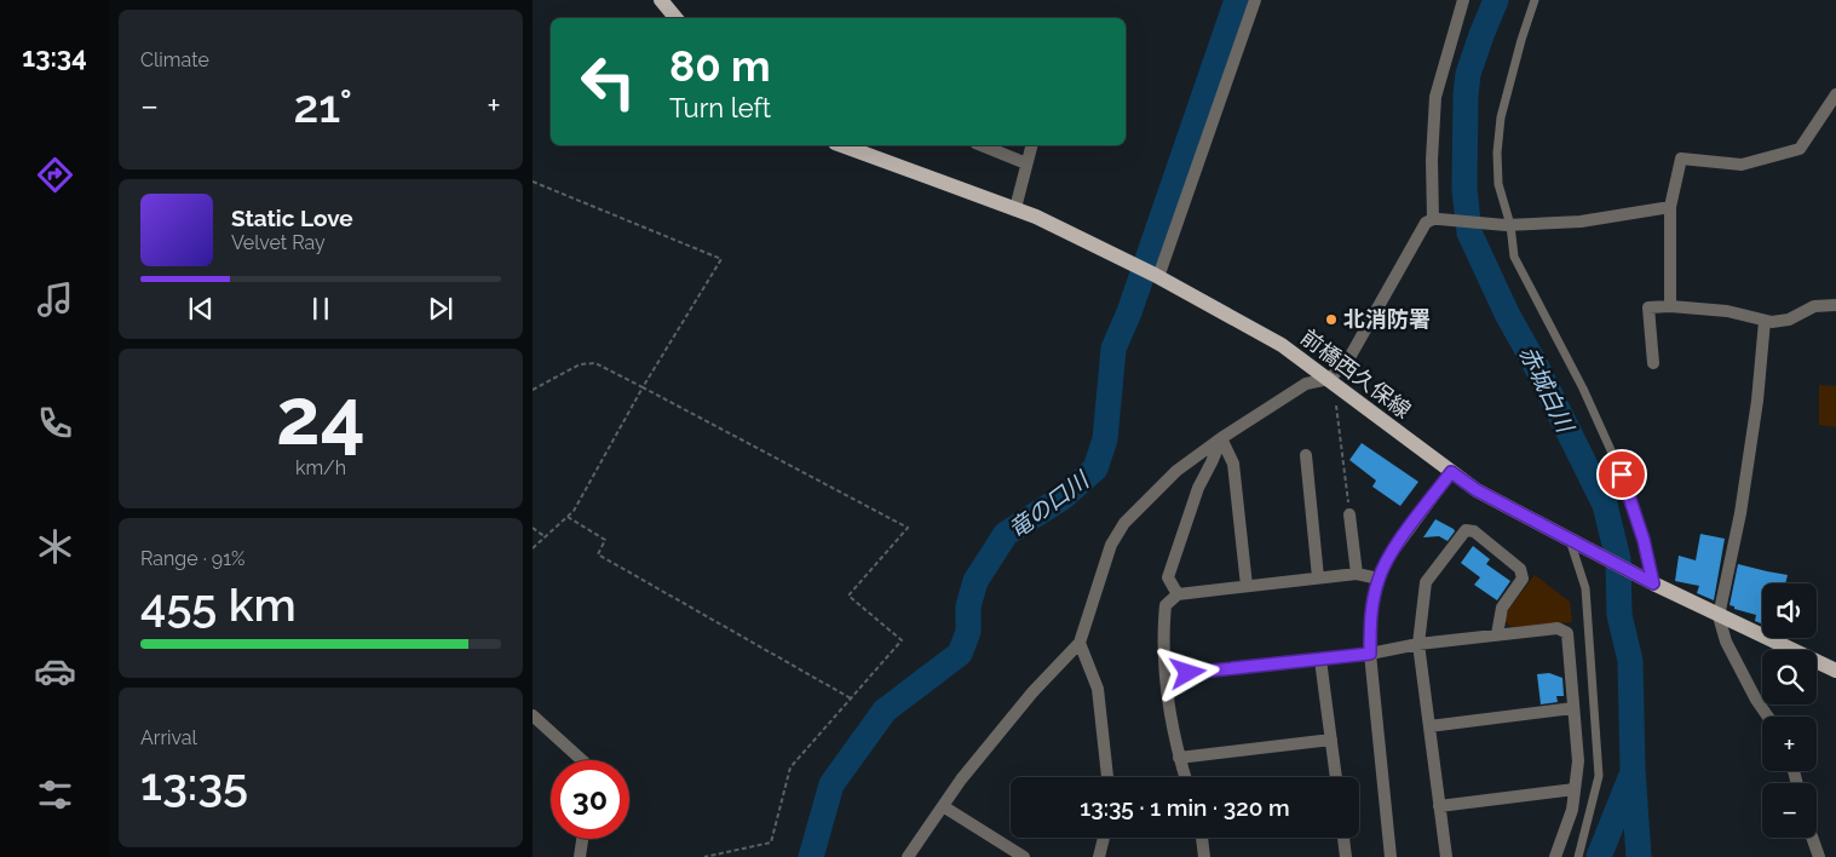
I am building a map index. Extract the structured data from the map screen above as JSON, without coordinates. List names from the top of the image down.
{
  "streets": {
    "main road": ["前橋西久保線"]
  },
  "water": ["赤城白川", "竜の口川"],
  "places": ["北消防署"],
  "page": {
    "tabs": "13:34",
    "tile": [
      "Climate",
      ["24", "km/h"],
      ["Range · 91%", "455 km"],
      ["Arrival", "13:35"]
    ],
    "turn": ["80 m", "Turn left"],
    "heat": ["−", "21°", "+"],
    "song": ["Static Love", "Velvet Ray"],
    "map_buttons": ["+", "−"],
    "limit": "30",
    "trip": "13:35 · 1 min · 320 m"
  }
}
